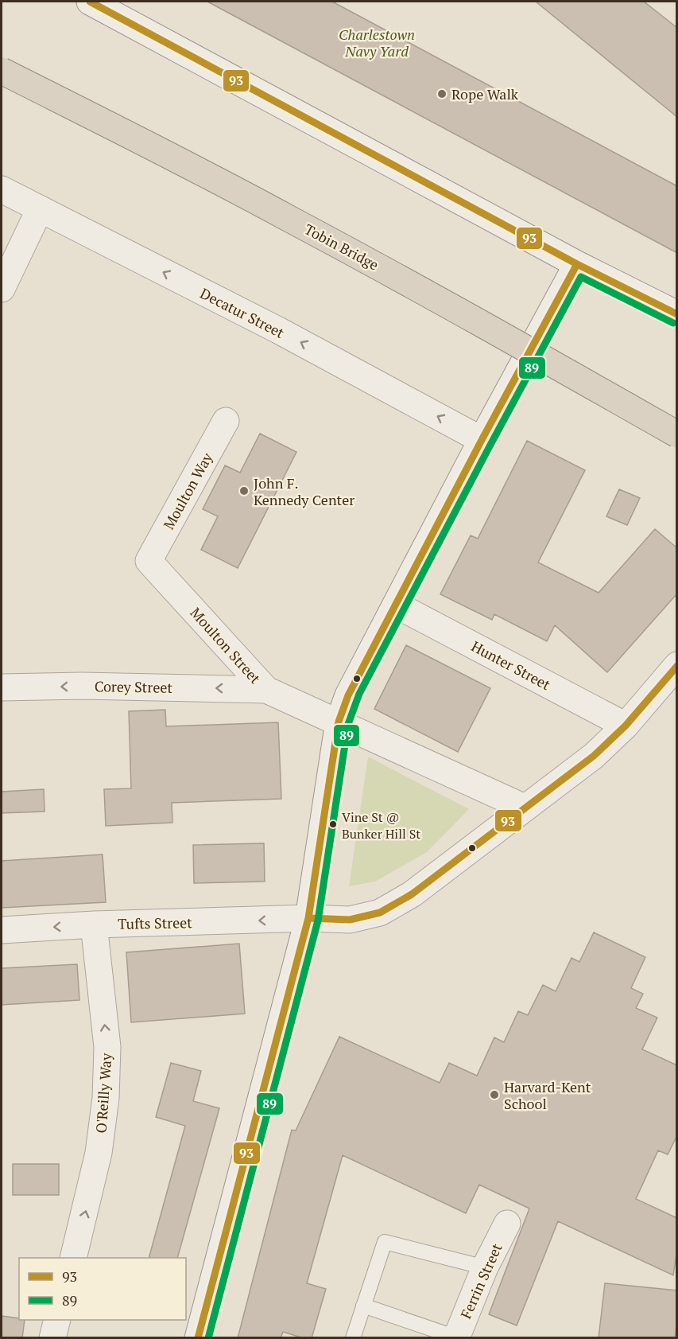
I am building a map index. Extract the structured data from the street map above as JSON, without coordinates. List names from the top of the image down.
{
  "streets": {
    "highway": ["Tobin Bridge"],
    "street": [
      "Decatur Street",
      "Moulton Way",
      "Moulton Street",
      "Hunter Street",
      "Corey Street",
      "Tufts Street",
      "O'Reilly Way",
      "Ferrin Street"
    ]
  },
  "crossings": [
    ["Moulton Way", "Moulton Street"],
    ["Moulton Street", "Corey Street"],
    ["Moulton Street", "Tufts Street"],
    ["Hunter Street", "Tufts Street"],
    ["Tufts Street", "O'Reilly Way"]
  ],
  "one_way": ["Corey Street", "Tufts Street"],
  "parks": ["Charlestown Navy Yard"],
  "places": [
    "Rope Walk",
    "John F. Kennedy Center",
    "Vine St @ Bunker Hill St",
    "Harvard-Kent School"
  ],
  "lines": ["transit line 93", "transit line 89"],
  "legend": ["93", "89"]
}
